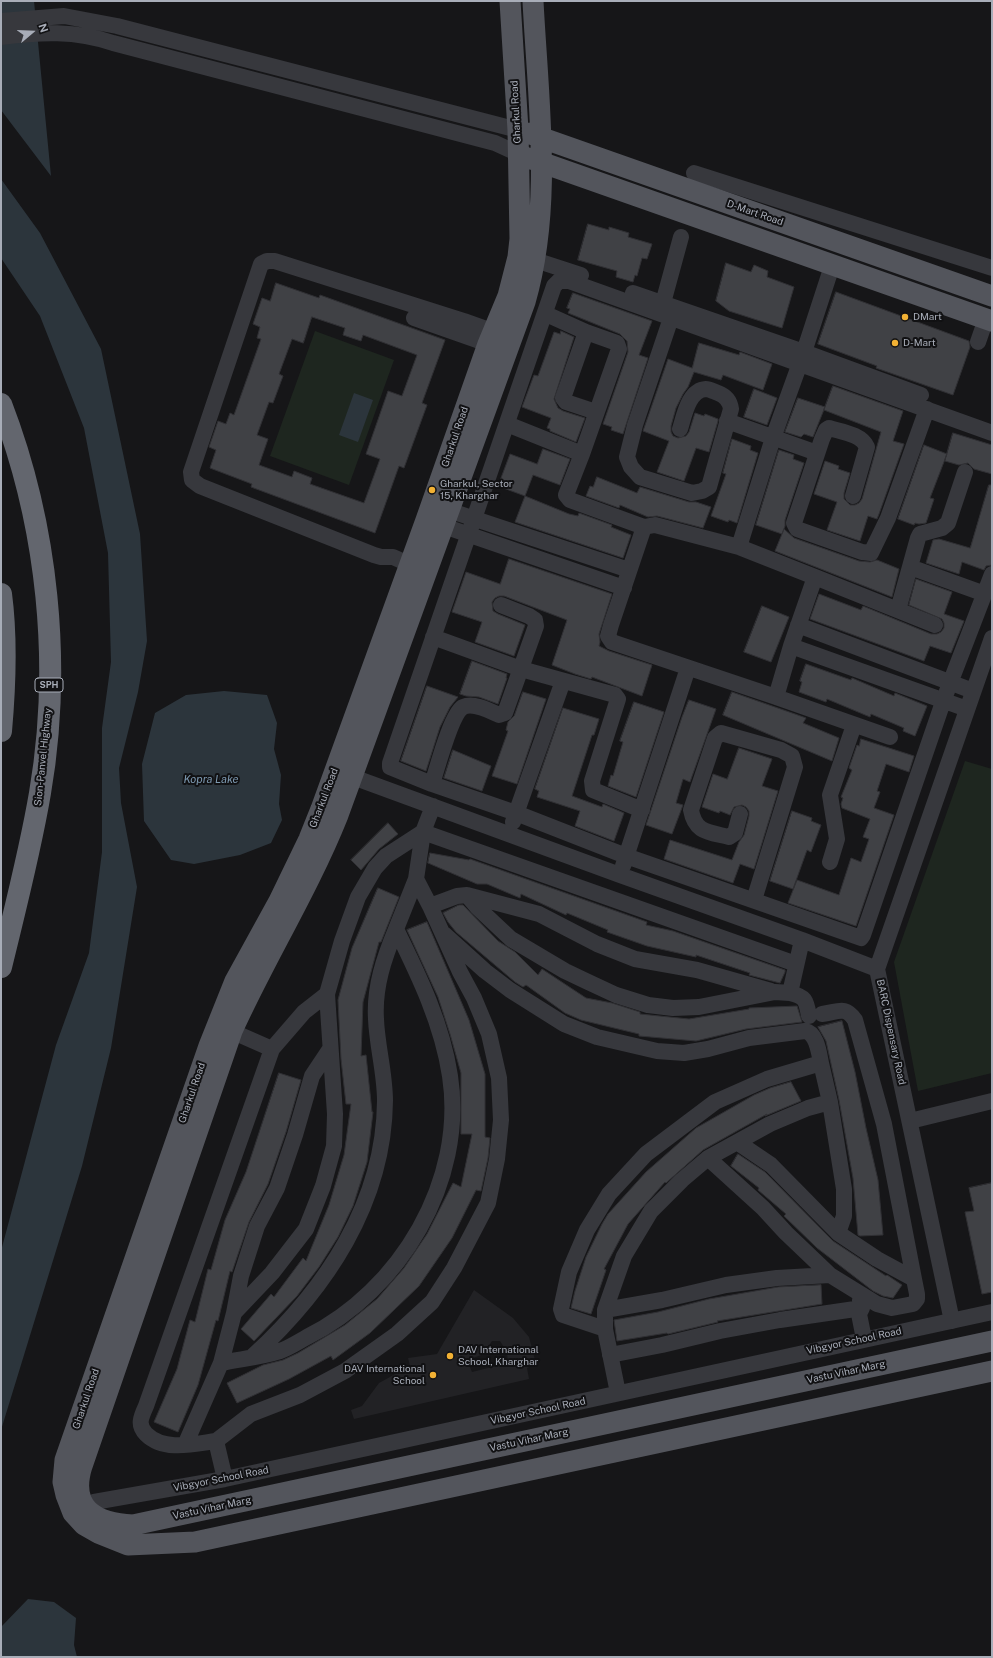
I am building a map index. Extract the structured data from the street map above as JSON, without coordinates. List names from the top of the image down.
{
  "streets": {
    "highway": ["SPH", "Sion-Panvel Highway"],
    "main road": ["Gharkul Road", "D-Mart Road", "Vastu Vihar Marg"],
    "street": ["BARC Dispensary Road", "Vibgyor School Road"]
  },
  "crossings": [
    ["Gharkul Road", "D-Mart Road"],
    ["Gharkul Road", "Vibgyor School Road"],
    ["Gharkul Road", "Vastu Vihar Marg"],
    ["BARC Dispensary Road", "Vibgyor School Road"],
    ["Vibgyor School Road", "Vastu Vihar Marg"]
  ],
  "water": ["Kopra Lake"],
  "places": [
    "DMart",
    "D-Mart",
    "Gharkul, Sector 15, Kharghar",
    "DAV International School, Kharghar",
    "DAV International School"
  ],
  "north": "right"
}
